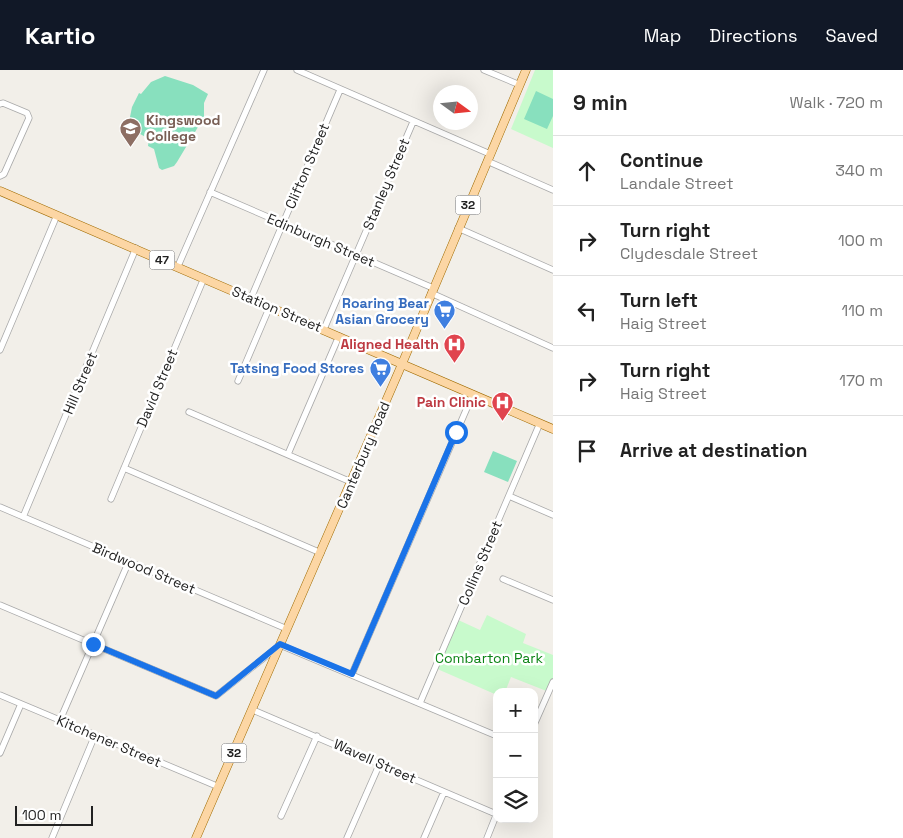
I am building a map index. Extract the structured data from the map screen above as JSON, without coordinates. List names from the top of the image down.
{
  "streets": {
    "main road": [
      "32",
      "47",
      "Station Street",
      "Canterbury Road"
    ],
    "street": [
      "Clifton Street",
      "Stanley Street",
      "Edinburgh Street",
      "Hill Street",
      "David Street",
      "Collins Street",
      "Birdwood Street",
      "Kitchener Street",
      "Wavell Street"
    ]
  },
  "crossings": [
    ["Clifton Street", "Edinburgh Street"],
    ["Clifton Street", "Station Street"],
    ["Stanley Street", "Edinburgh Street"],
    ["Stanley Street", "Station Street"],
    ["Edinburgh Street", "Canterbury Road"],
    ["Station Street", "Hill Street"],
    ["Station Street", "David Street"],
    ["Station Street", "Canterbury Road"],
    ["Station Street", "Collins Street"],
    ["Hill Street", "Birdwood Street"],
    ["Canterbury Road", "Birdwood Street"],
    ["Canterbury Road", "Kitchener Street"],
    ["Canterbury Road", "Wavell Street"]
  ],
  "parks": ["Combarton Park"],
  "places": {
    "school or university": ["Kingswood College"],
    "supermarket": ["Roaring Bear Asian Grocery", "Tatsing Food Stores"],
    "hospital": ["Aligned Health", "Pain Clinic"]
  },
  "scale_bar": "100 m",
  "north": "right",
  "page": {
    "header": "Kartio",
    "nav": ["Map", "Directions", "Saved"],
    "heading": ["9 min", "Walk · 720 m"],
    "list": [
      ["Continue", "Landale Street", "340 m"],
      ["Turn right", "Clydesdale Street", "100 m"],
      ["Turn left", "Haig Street", "110 m"],
      ["Turn right", "Haig Street", "170 m"],
      "Arrive at destination"
    ],
    "map_buttons": ["+", "−"],
    "scale": "100 m"
  }
}
